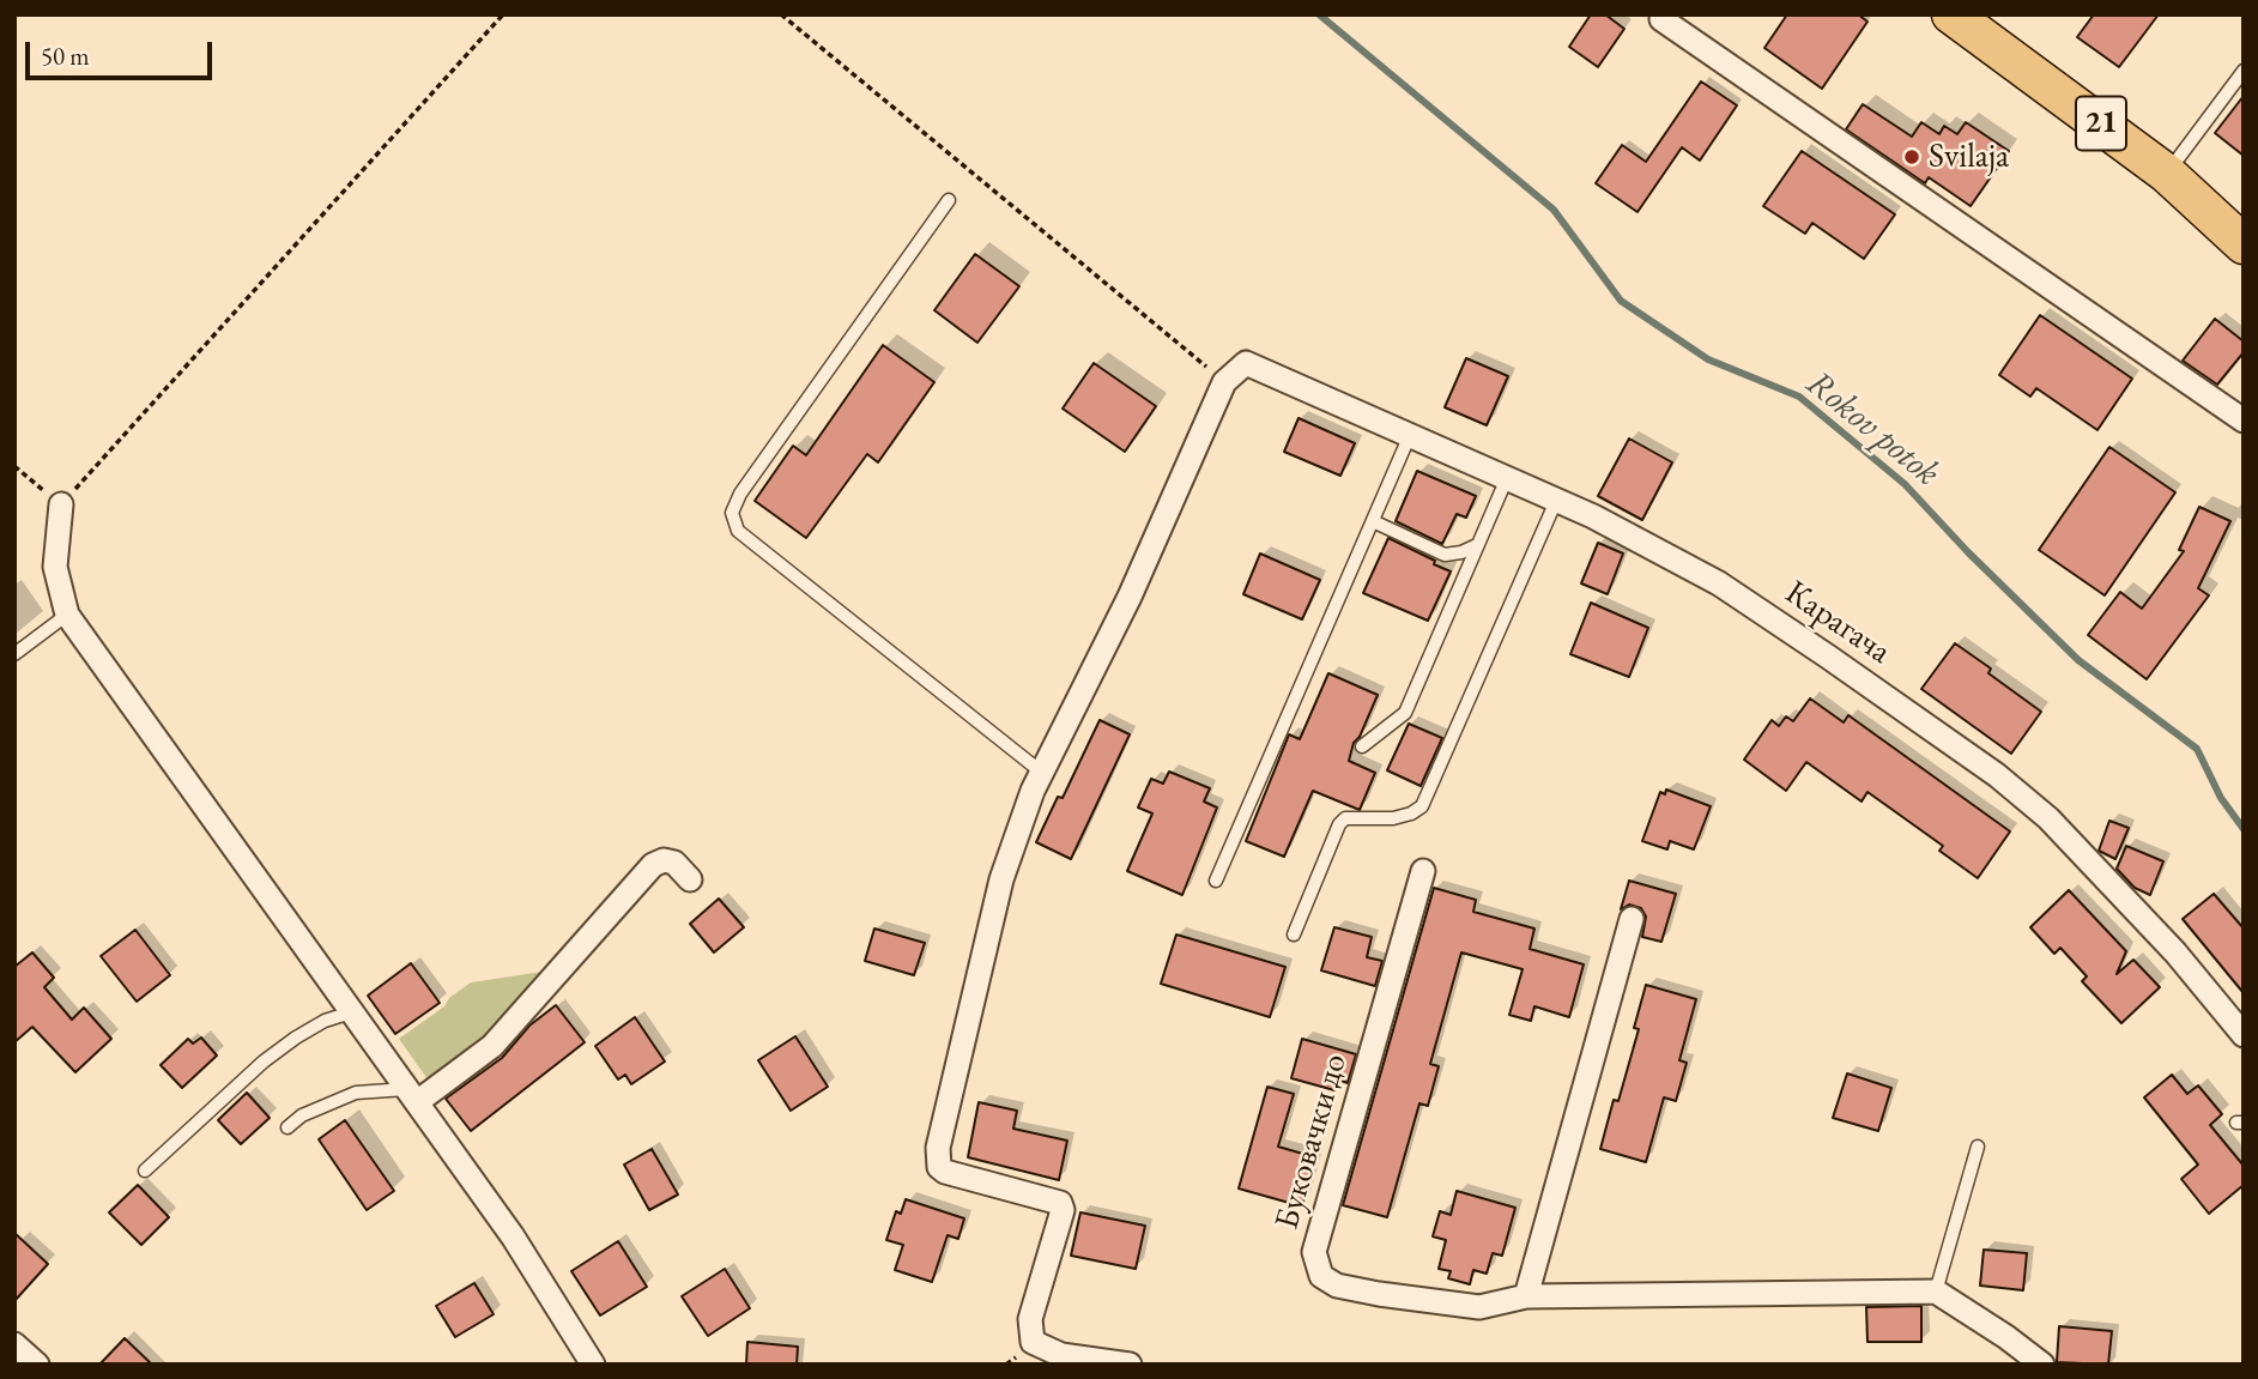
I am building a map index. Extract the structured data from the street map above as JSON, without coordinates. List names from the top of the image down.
{
  "streets": {
    "main road": ["21"],
    "street": ["Карагача", "Буковачки до"]
  },
  "water": ["Rokov potok"],
  "places": ["Svilaja"],
  "scale_bar": "50 m"
}
